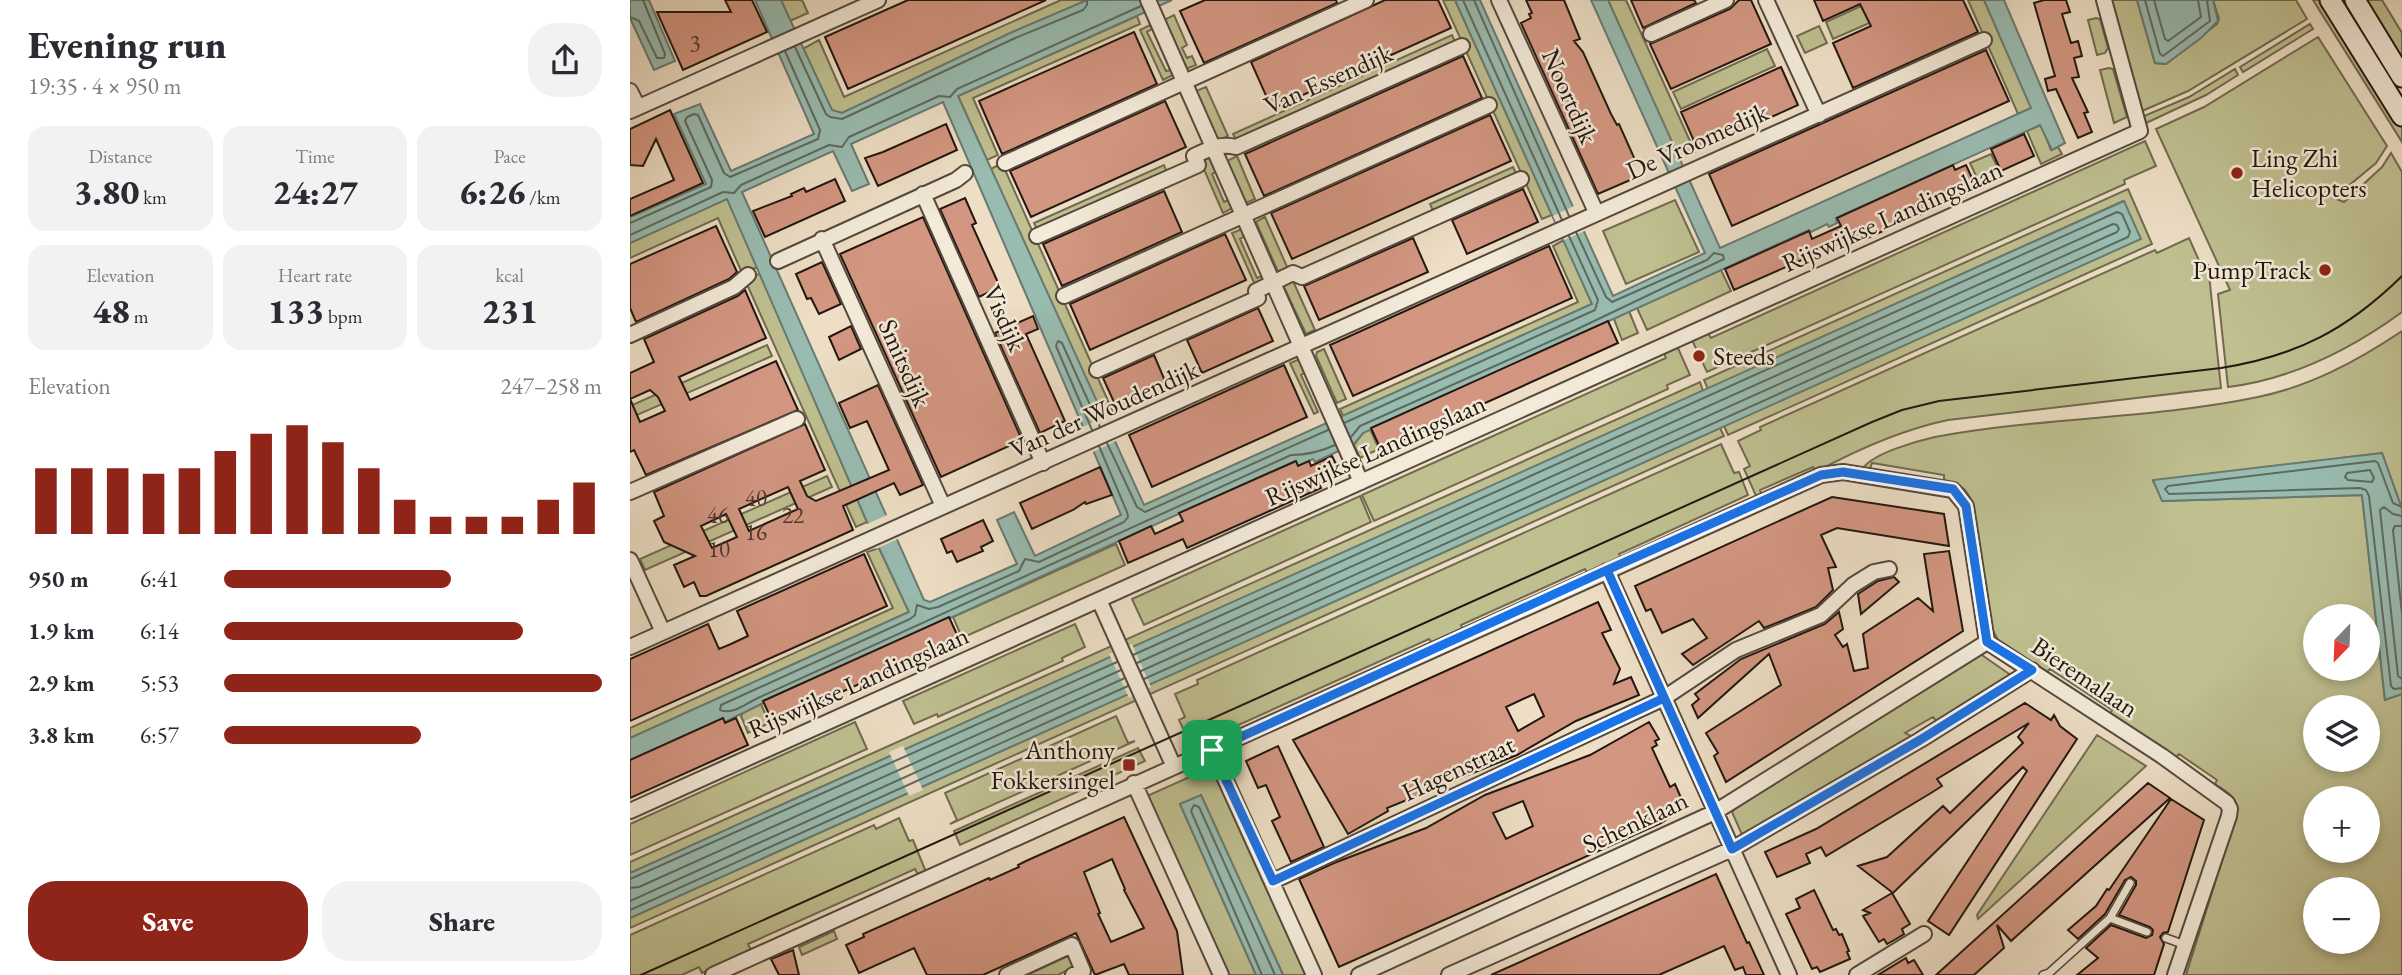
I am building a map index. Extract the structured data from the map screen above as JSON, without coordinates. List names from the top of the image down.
{
  "streets": {
    "street": [
      "Van Essendijk",
      "Noortdijk",
      "De Vroomedijk",
      "Rijswijkse Landingslaan",
      "Visdijk",
      "Smitsdijk",
      "Van der Woudendijk",
      "Bieremalaan",
      "Hagenstraat",
      "Schenklaan"
    ]
  },
  "crossings": [
    ["Noortdijk", "De Vroomedijk"],
    ["Noortdijk", "Van der Woudendijk"],
    ["De Vroomedijk", "Van der Woudendijk"],
    ["Visdijk", "Van der Woudendijk"],
    ["Smitsdijk", "Van der Woudendijk"],
    ["Bieremalaan", "Schenklaan"]
  ],
  "places": {
    "other": ["Ling Zhi Helicopters", "PumpTrack", "Steeds"],
    "transit": ["Anthony Fokkersingel"]
  },
  "house_numbers": [
    "3",
    "40",
    "46",
    "22",
    "16",
    "10"
  ],
  "north": "bottom left",
  "page": {
    "heading": ["Evening run", "19:35 · 4 × 950 m"],
    "stats": [
      ["Distance", "3.80 km"],
      ["Time", "24:27"],
      ["Pace", "6:26 /km"],
      ["Elevation", "48 m"],
      ["Heart rate", "133 bpm"],
      ["kcal", "231"]
    ],
    "chart": ["Elevation", "247–258 m"],
    "list": [
      {
        "name": "950 m",
        "note": "6:41"
      },
      {
        "name": "1.9 km",
        "note": "6:14"
      },
      {
        "name": "2.9 km",
        "note": "5:53"
      },
      {
        "name": "3.8 km",
        "note": "6:57"
      }
    ],
    "map_buttons": ["+", "−"],
    "buttons": ["Save", "Share"]
  }
}
